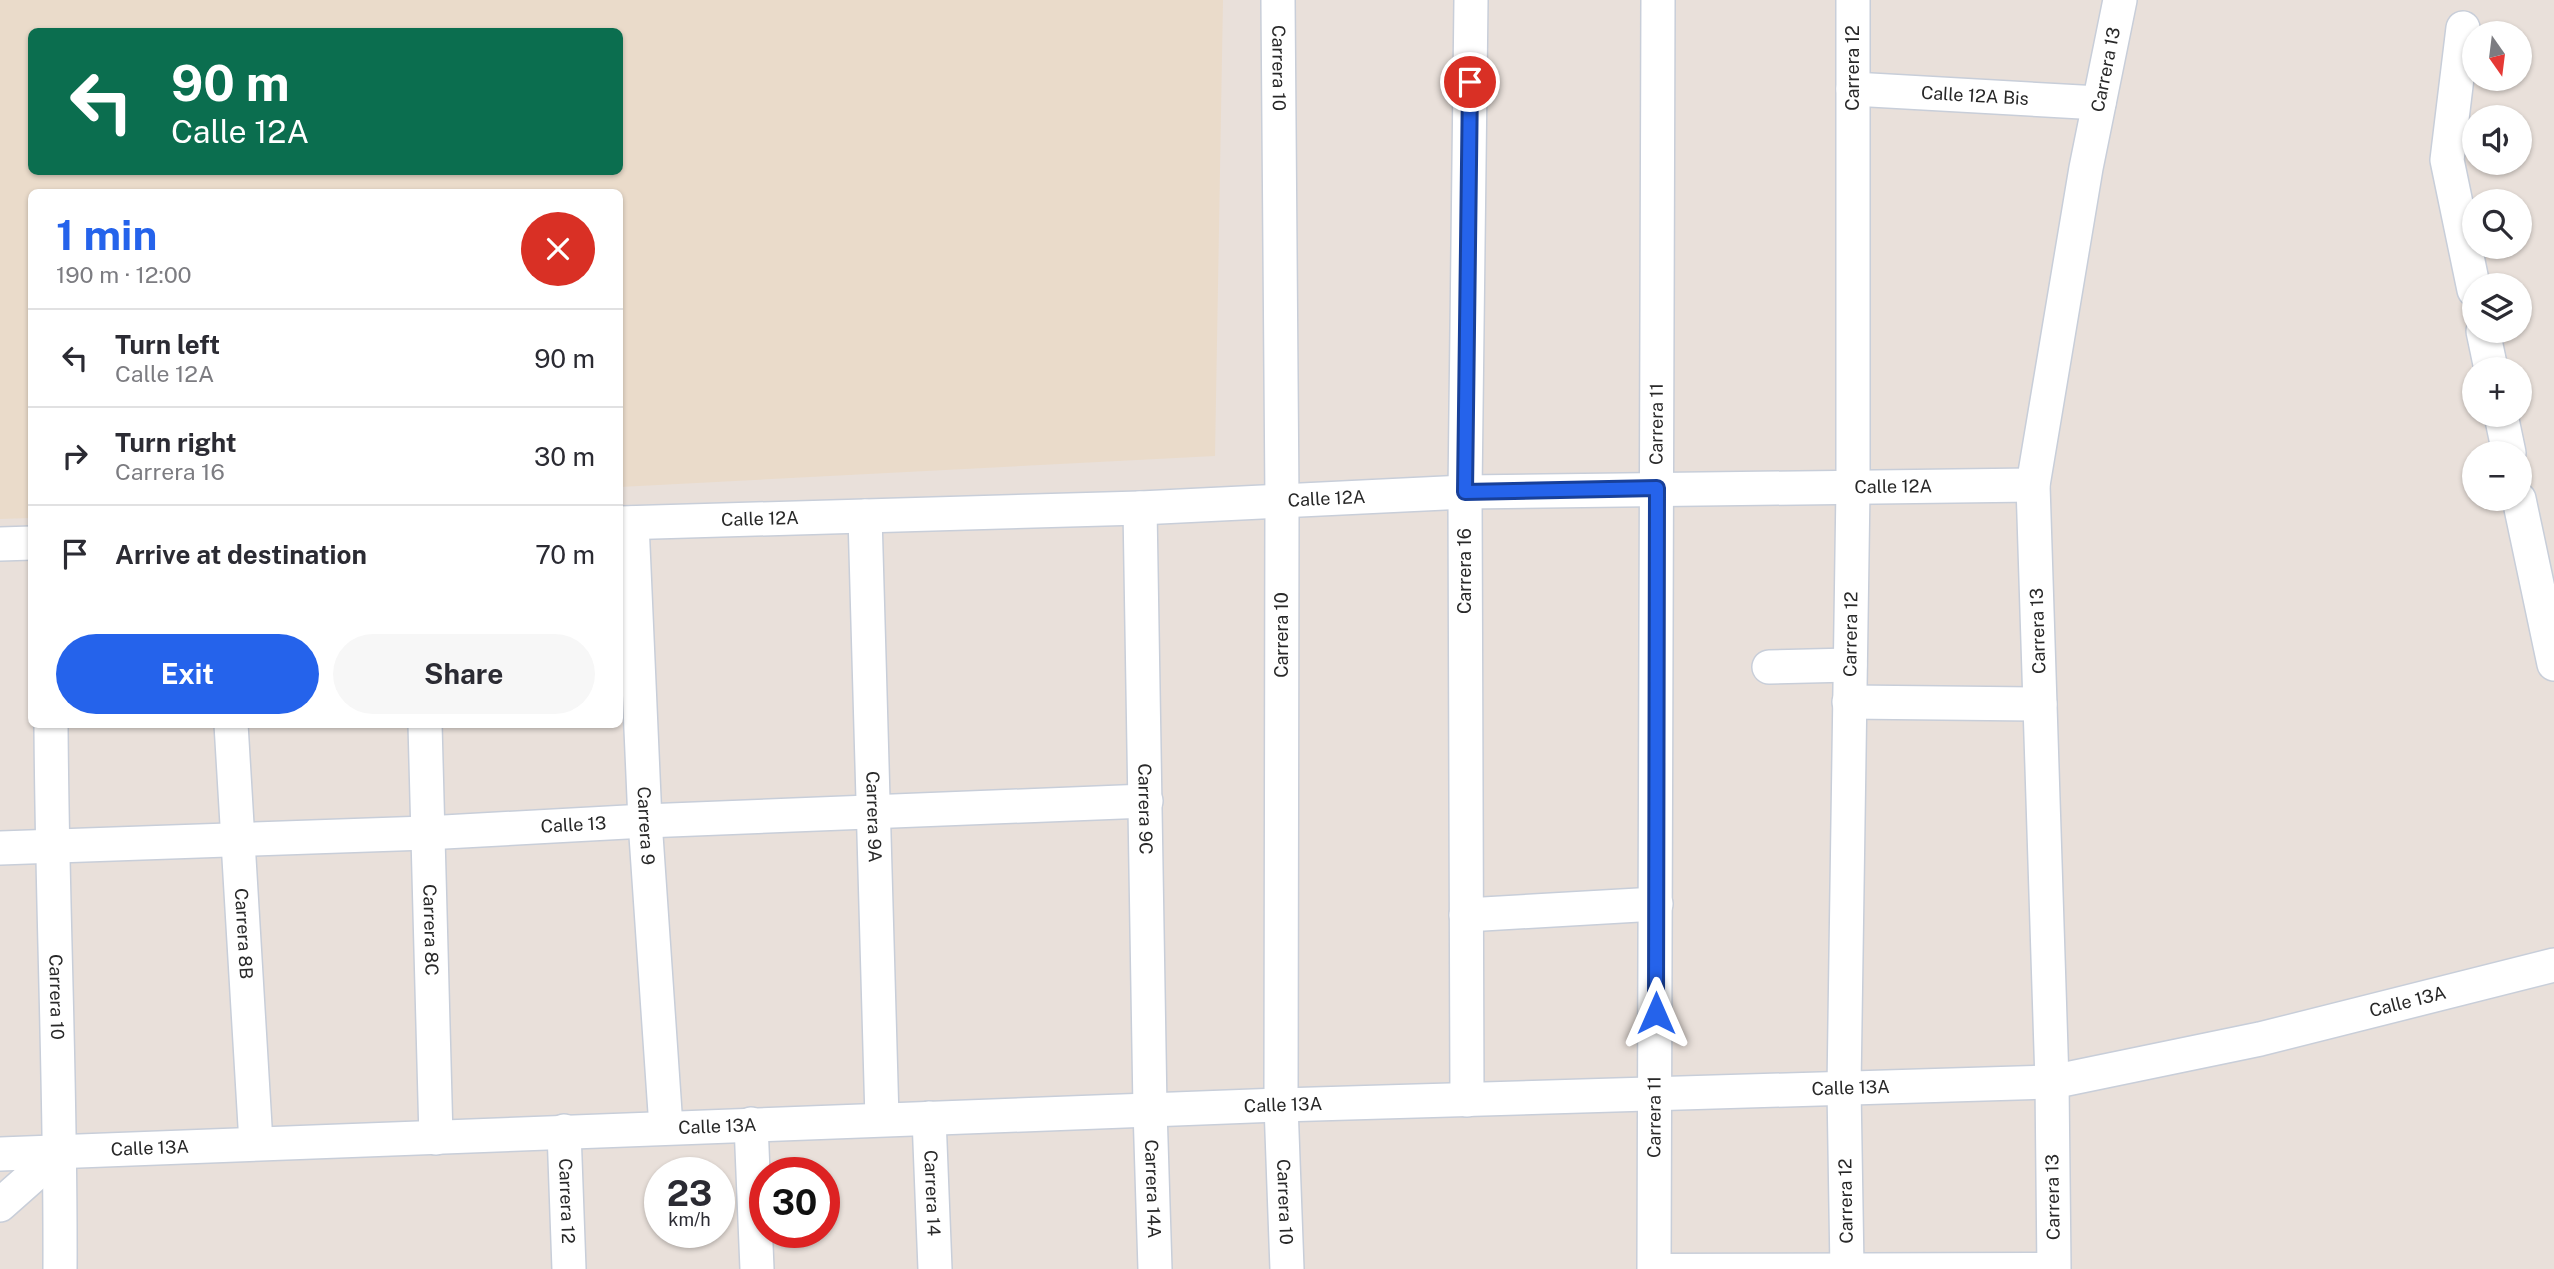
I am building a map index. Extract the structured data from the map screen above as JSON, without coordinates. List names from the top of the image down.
{
  "streets": {
    "street": [
      "Carrera 10",
      "Carrera 12",
      "Carrera 13",
      "Calle 12A Bis",
      "Carrera 11",
      "Calle 12A",
      "Carrera 16",
      "Carrera 9C",
      "Carrera 9A",
      "Calle 13",
      "Carrera 9",
      "Carrera 8C",
      "Carrera 8B",
      "Calle 13A",
      "Carrera 14A",
      "Carrera 14"
    ]
  },
  "crossings": [
    ["Carrera 10", "Calle 12A"],
    ["Carrera 10", "Calle 13"],
    ["Carrera 10", "Calle 13A"],
    ["Carrera 12", "Calle 12A Bis"],
    ["Carrera 12", "Calle 12A"],
    ["Carrera 12", "Calle 13A"],
    ["Carrera 13", "Calle 12A Bis"],
    ["Carrera 13", "Calle 12A"],
    ["Carrera 13", "Calle 13A"],
    ["Carrera 11", "Calle 12A"],
    ["Carrera 11", "Calle 13A"],
    ["Calle 12A", "Carrera 16"],
    ["Calle 12A", "Carrera 9C"],
    ["Calle 12A", "Carrera 9A"],
    ["Calle 12A", "Carrera 9"],
    ["Carrera 16", "Calle 13A"],
    ["Carrera 9C", "Calle 13"],
    ["Carrera 9C", "Calle 13A"],
    ["Carrera 9C", "Carrera 14A"],
    ["Carrera 9A", "Calle 13"],
    ["Carrera 9A", "Calle 13A"],
    ["Calle 13", "Carrera 9"],
    ["Calle 13", "Carrera 8C"],
    ["Calle 13", "Carrera 8B"],
    ["Carrera 9", "Calle 13A"],
    ["Carrera 8C", "Calle 13A"],
    ["Carrera 8B", "Calle 13A"],
    ["Calle 13A", "Carrera 14A"],
    ["Calle 13A", "Carrera 14"]
  ],
  "north": "bottom",
  "page": {
    "map_buttons": ["+", "−"],
    "turn": ["90 m", "Calle 12A"],
    "heading": ["1 min", "190 m · 12:00"],
    "list": [
      {
        "name": "Turn left",
        "note": "Calle 12A",
        "value": "90 m"
      },
      {
        "name": "Turn right",
        "note": "Carrera 16",
        "value": "30 m"
      },
      {
        "name": "Arrive at destination",
        "value": "70 m"
      }
    ],
    "buttons": ["Exit", "Share"],
    "speed": "23 km/h",
    "limit": "30"
  }
}
